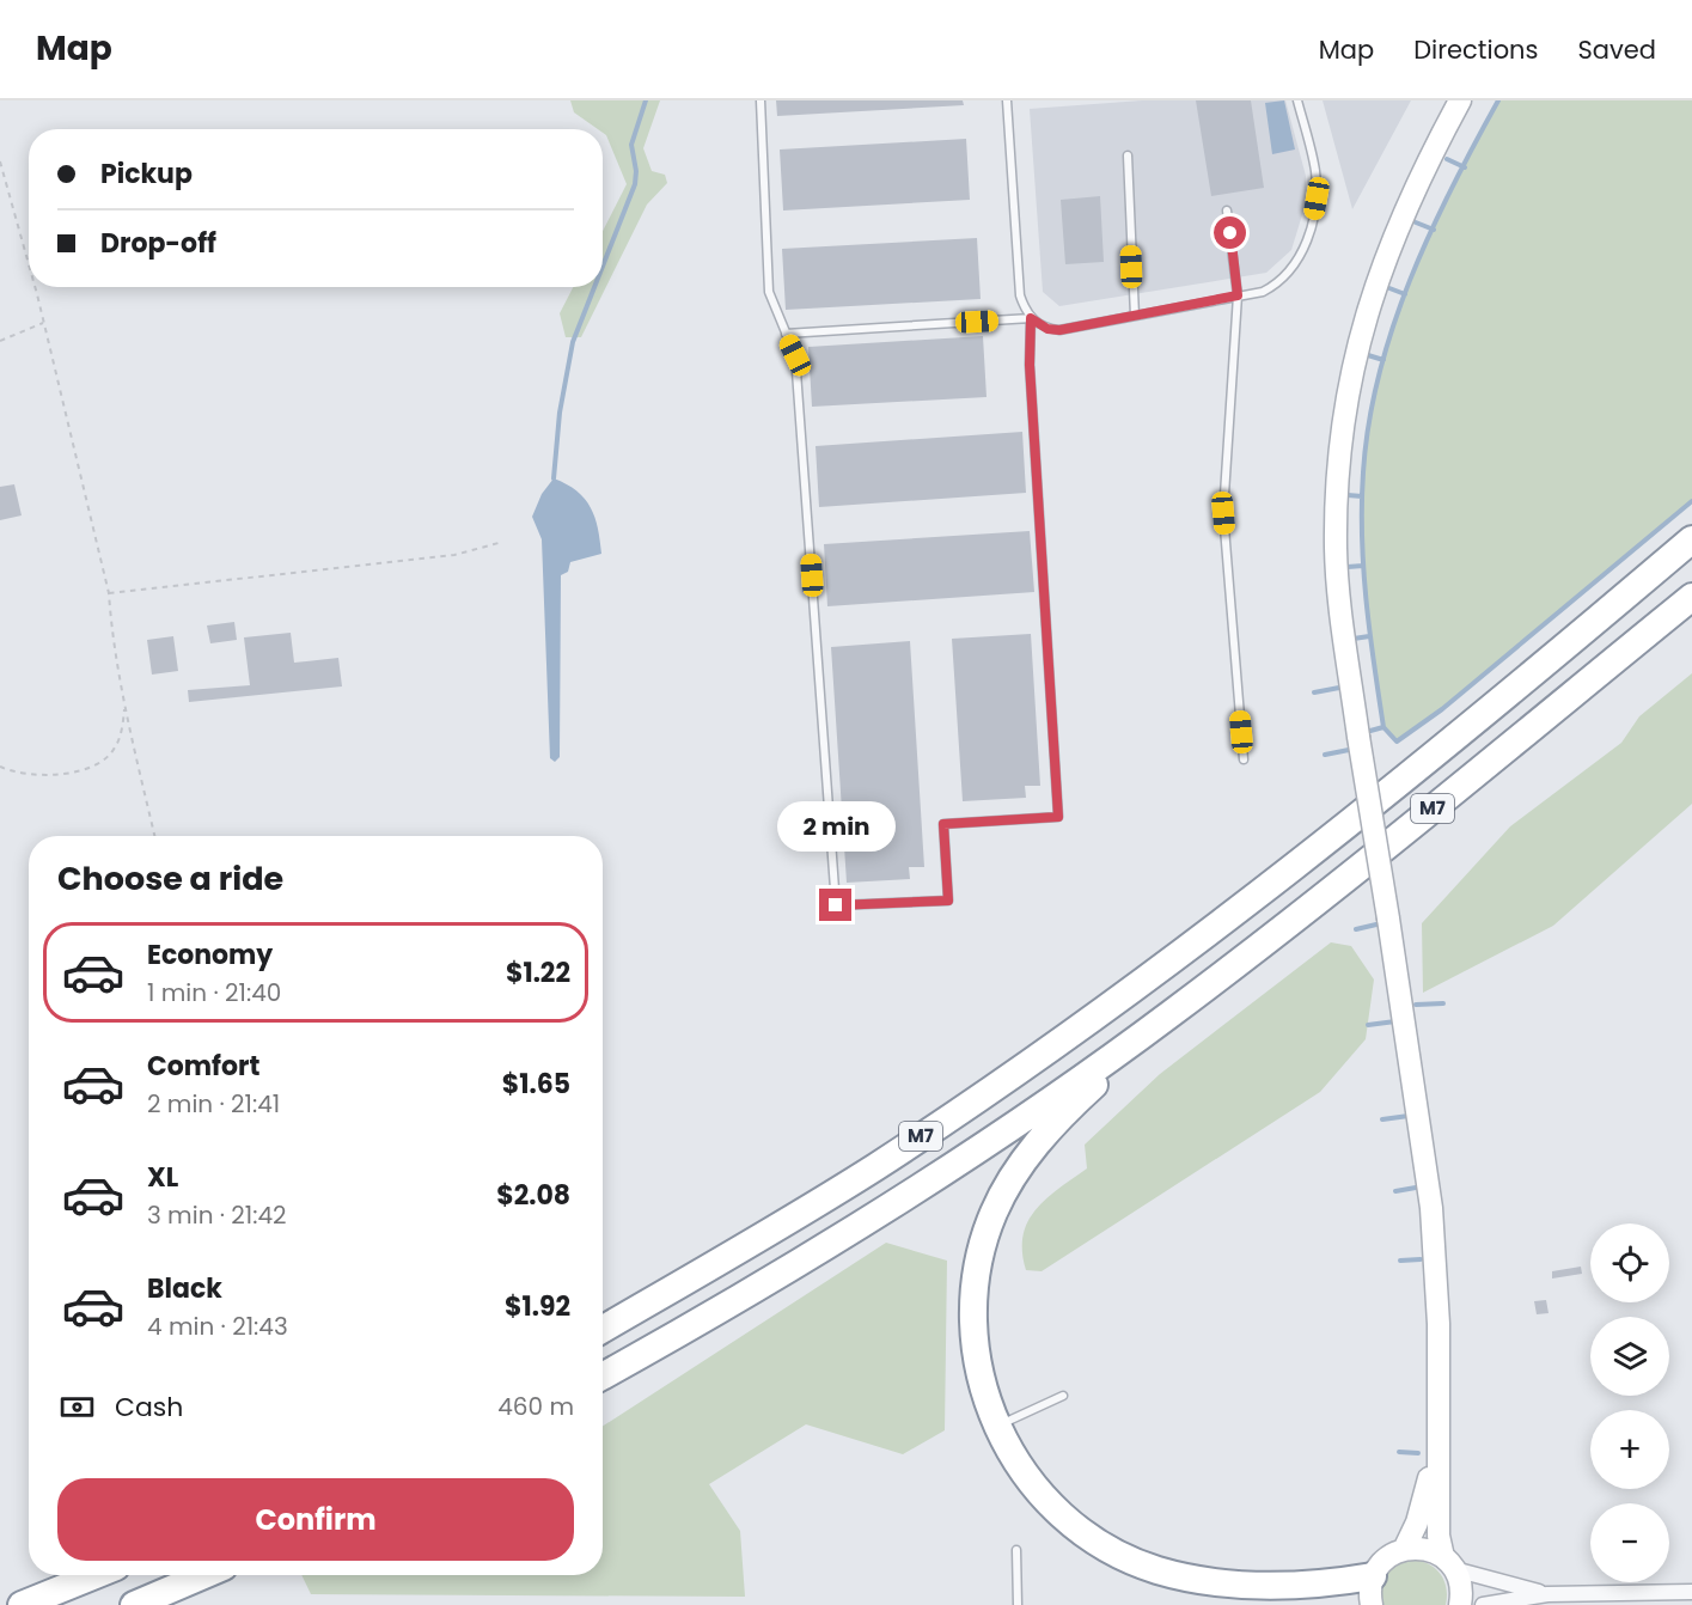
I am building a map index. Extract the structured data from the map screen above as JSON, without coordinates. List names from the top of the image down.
{
  "streets": {
    "highway": ["M7"]
  },
  "page": {
    "header": "Map",
    "nav": ["Map", "Directions", "Saved"],
    "banner": ["Pickup", "Drop-off"],
    "bubble": "2 min",
    "heading": "Choose a ride",
    "list": [
      {
        "name": "Economy",
        "note": "1 min · 21:40",
        "value": "$1.22"
      },
      {
        "name": "Comfort",
        "note": "2 min · 21:41",
        "value": "$1.65"
      },
      {
        "name": "XL",
        "note": "3 min · 21:42",
        "value": "$2.08"
      },
      {
        "name": "Black",
        "note": "4 min · 21:43",
        "value": "$1.92"
      }
    ],
    "map_buttons": ["+", "−"],
    "pay": ["Cash", "460 m"],
    "buttons": "Confirm"
  }
}
